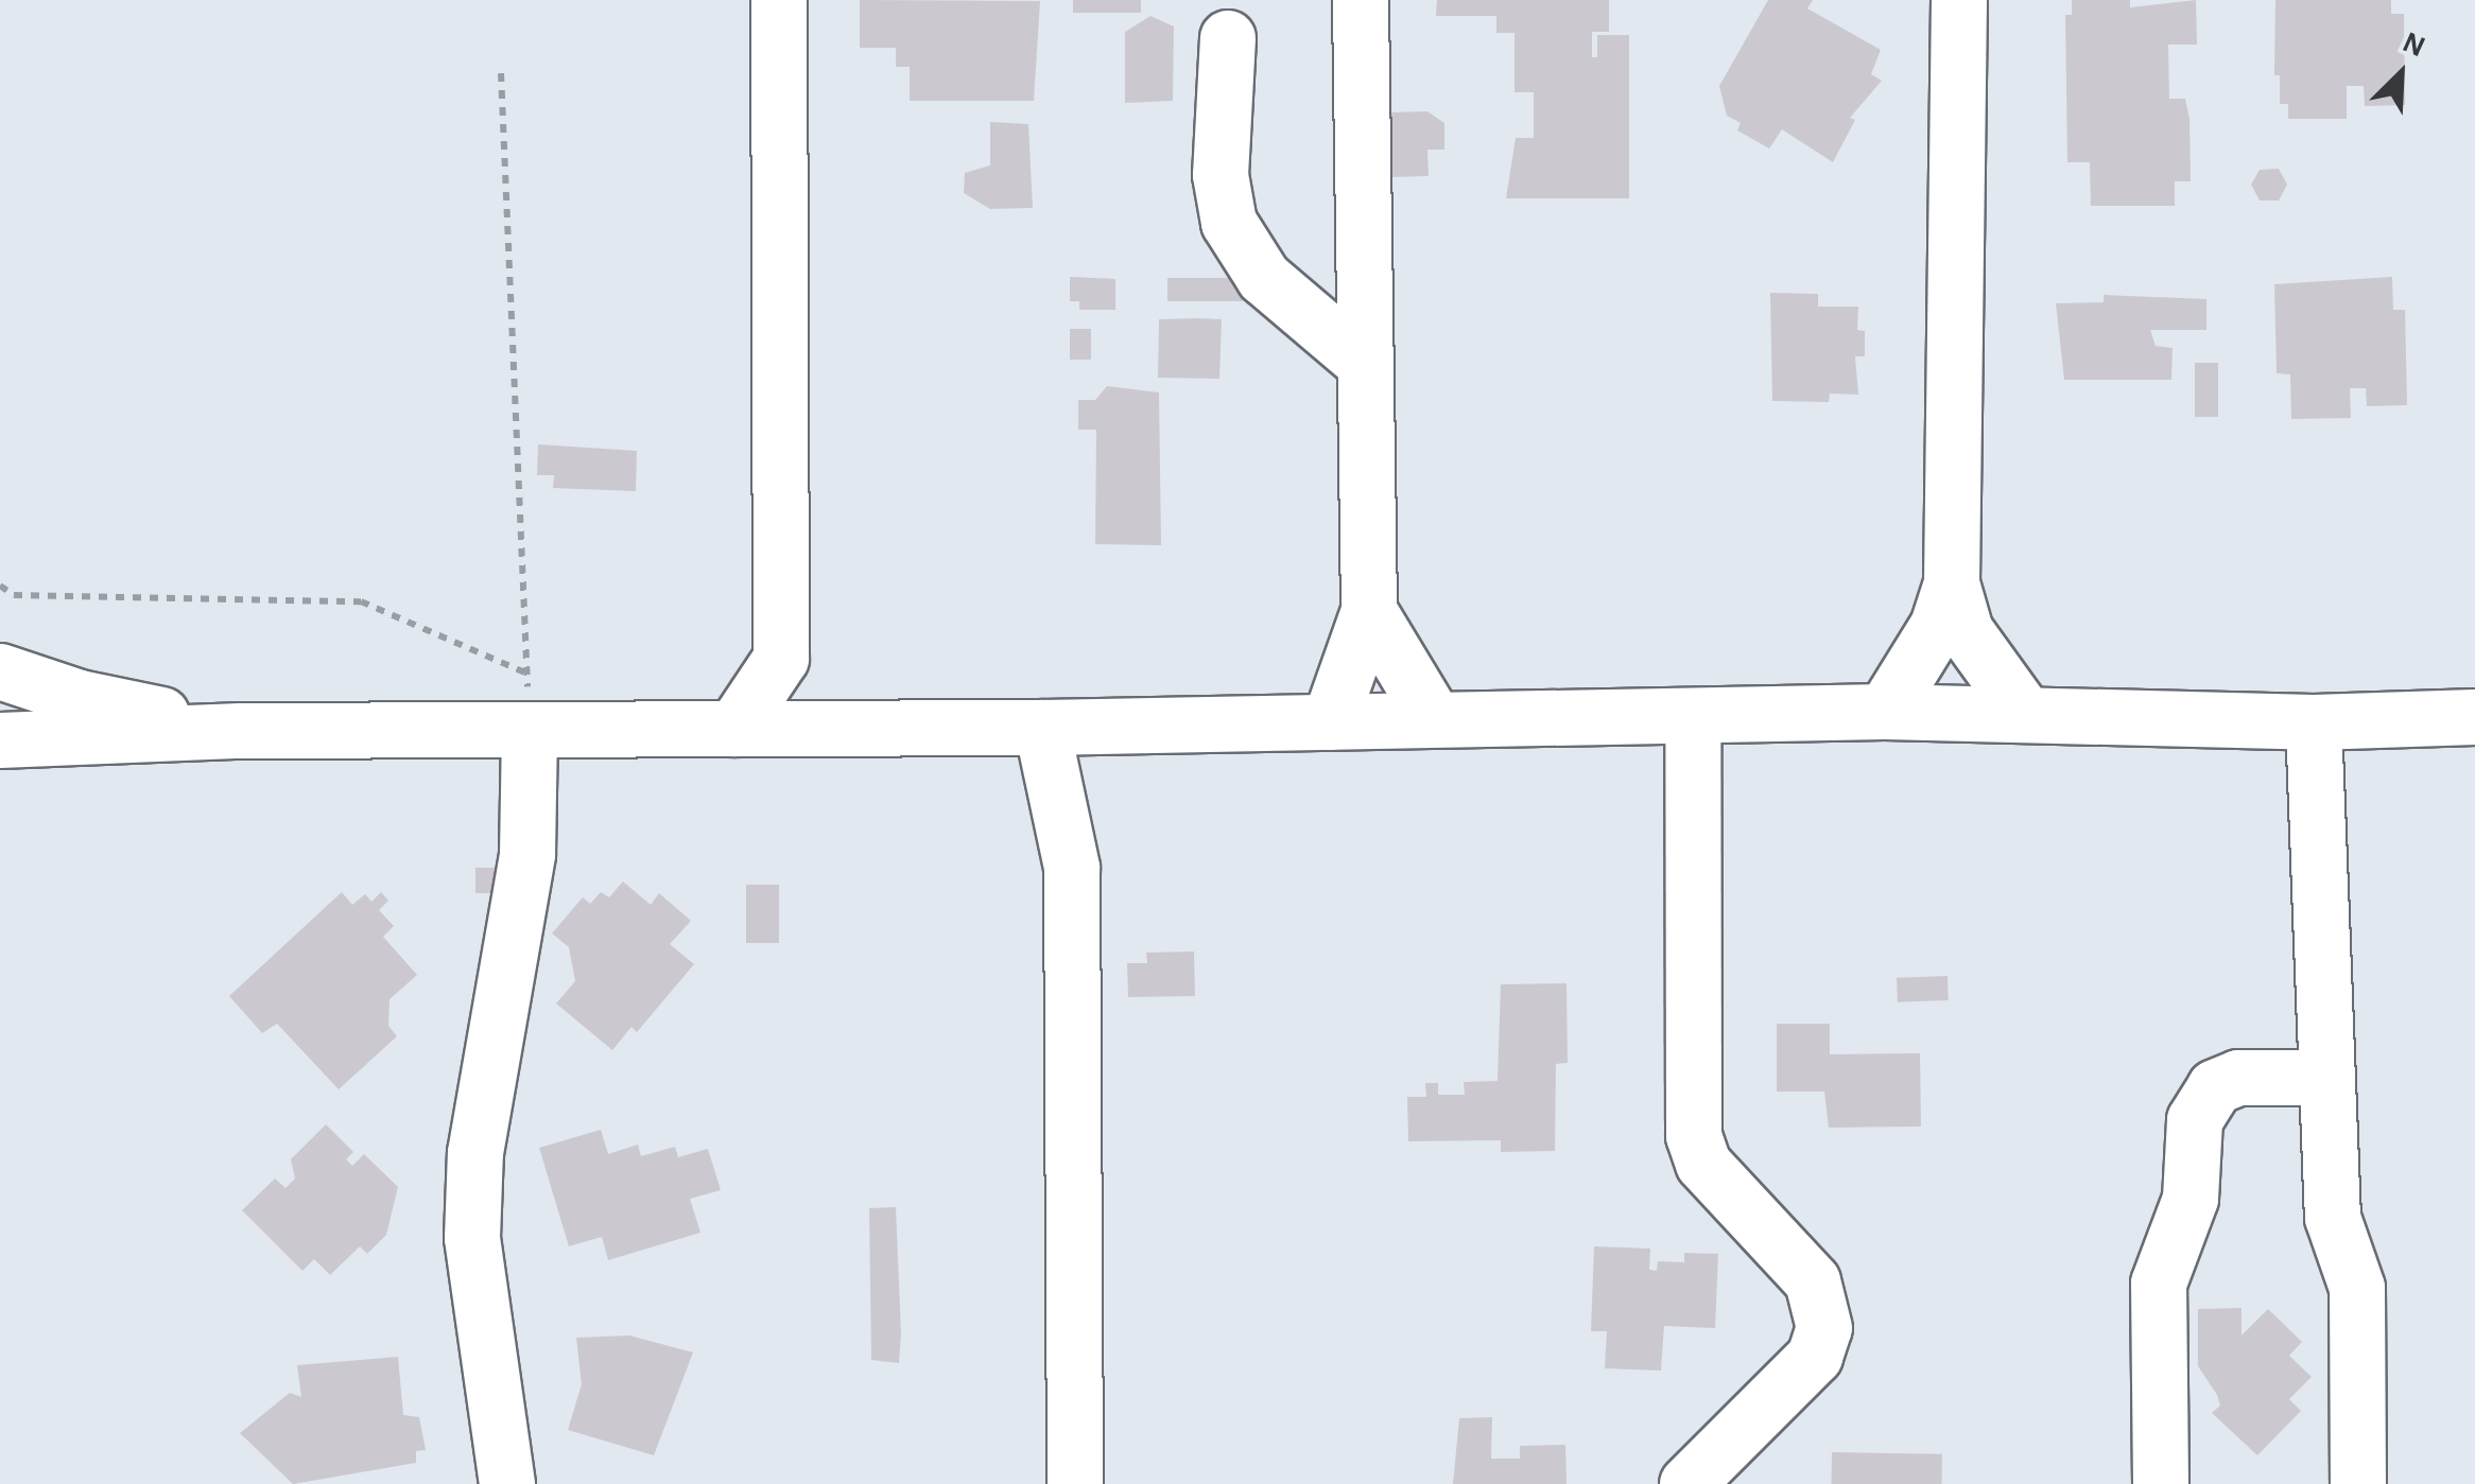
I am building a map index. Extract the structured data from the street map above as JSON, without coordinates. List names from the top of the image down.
{
  "north": "top right"
}
